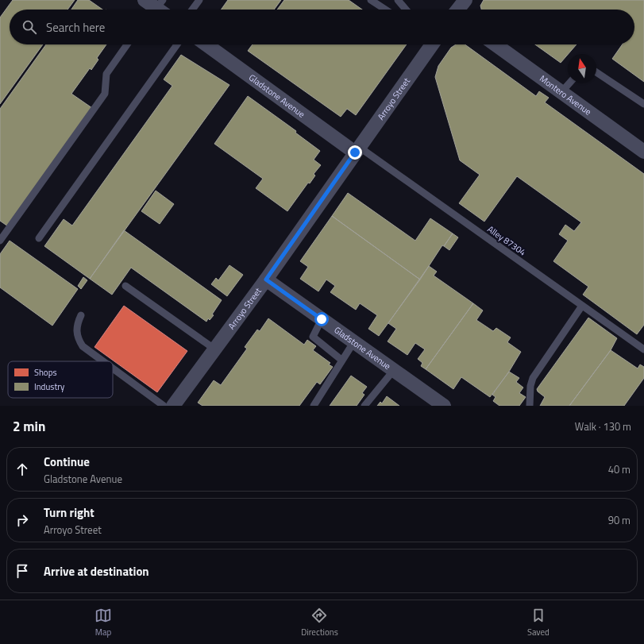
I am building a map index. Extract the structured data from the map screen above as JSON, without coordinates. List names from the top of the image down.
{
  "streets": {
    "street": ["Gladstone Avenue", "Montero Avenue", "Arroyo Street"],
    "lane": ["Alley 87304"]
  },
  "crossings": [
    ["Gladstone Avenue", "Arroyo Street"],
    ["Gladstone Avenue", "Alley 87304"],
    ["Arroyo Street", "Alley 87304"]
  ],
  "legend": ["Shops", "Industry"],
  "north": "top",
  "page": {
    "search": "Search here",
    "heading": ["2 min", "Walk · 130 m"],
    "list": [
      ["Continue", "Gladstone Avenue", "40 m"],
      ["Turn right", "Arroyo Street", "90 m"],
      "Arrive at destination"
    ],
    "nav": ["Map", "Directions", "Saved"]
  }
}
